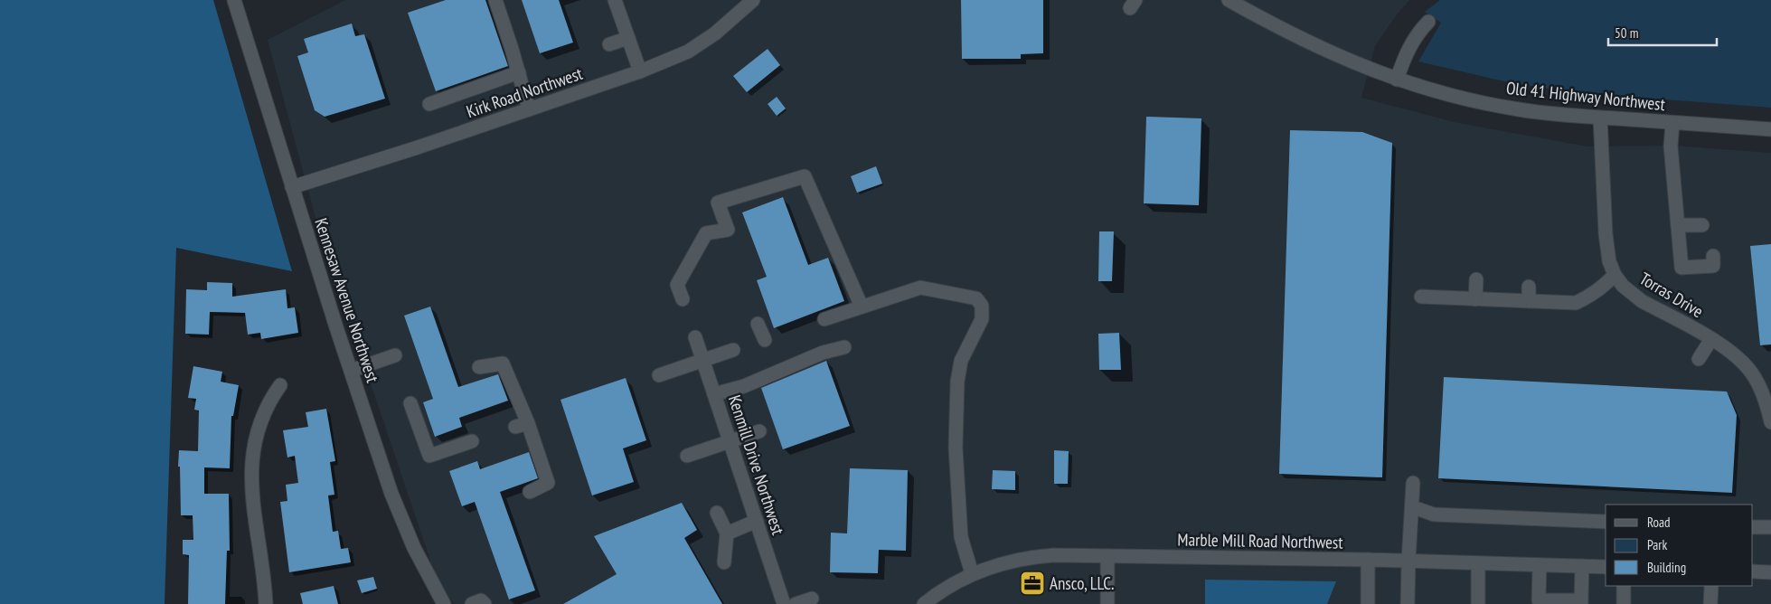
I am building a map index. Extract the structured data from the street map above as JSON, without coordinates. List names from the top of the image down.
{
  "streets": {
    "street": [
      "Kirk Road Northwest",
      "Old 41 Highway Northwest",
      "Torras Drive",
      "Kennesaw Avenue Northwest",
      "Kenmill Drive Northwest",
      "Marble Mill Road Northwest"
    ]
  },
  "crossings": [
    ["Kirk Road Northwest", "Kennesaw Avenue Northwest"],
    ["Old 41 Highway Northwest", "Torras Drive"]
  ],
  "places": {
    "office": ["Ansco, LLC."]
  },
  "legend": ["Road", "Park", "Building"],
  "scale_bar": "50 m"
}
